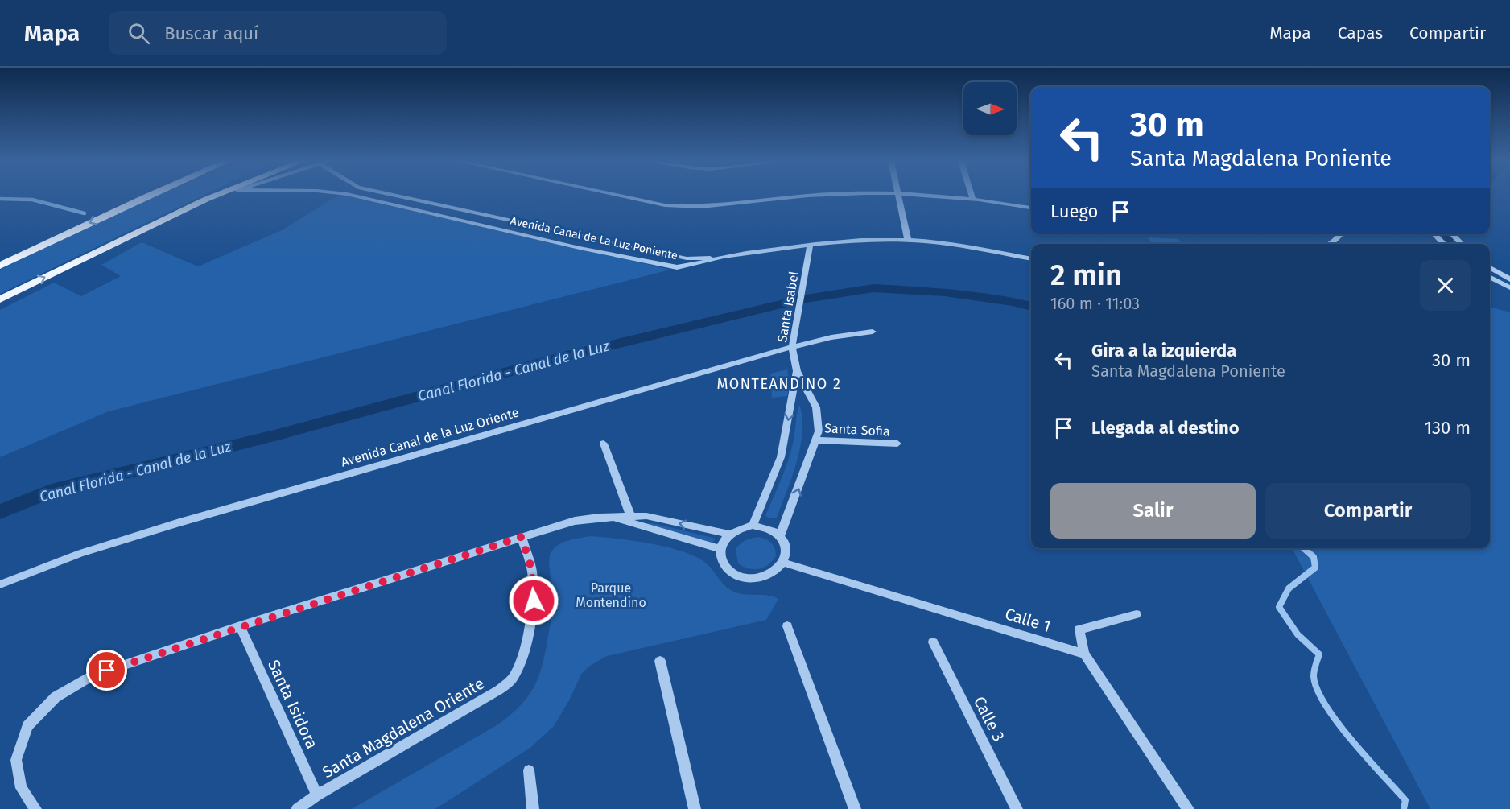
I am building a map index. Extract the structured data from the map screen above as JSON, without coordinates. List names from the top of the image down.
{
  "streets": {
    "street": [
      "Avenida Canal de La Luz Poniente",
      "Santa Isabel",
      "Santa Sofia",
      "Avenida Canal de la Luz Oriente",
      "Calle 1",
      "Santa Isidora",
      "Calle 3",
      "Santa Magdalena Oriente"
    ]
  },
  "crossings": [
    ["Avenida Canal de La Luz Poniente", "Santa Isabel"],
    ["Santa Isabel", "Avenida Canal de la Luz Oriente"],
    ["Santa Isidora", "Santa Magdalena Oriente"]
  ],
  "districts": ["MONTEANDINO 2"],
  "water": ["Canal Florida - Canal de la Luz"],
  "parks": ["Parque Montendino"],
  "north": "right",
  "page": {
    "header": "Mapa",
    "search": "Buscar aquí",
    "nav": ["Mapa", "Capas", "Compartir"],
    "turn": ["30 m", "Santa Magdalena Poniente"],
    "then": "Luego",
    "heading": ["2 min", "160 m · 11:03"],
    "list": [
      {
        "name": "Gira a la izquierda",
        "note": "Santa Magdalena Poniente",
        "value": "30 m"
      },
      {
        "name": "Llegada al destino",
        "value": "130 m"
      }
    ],
    "buttons": ["Salir", "Compartir"]
  }
}
